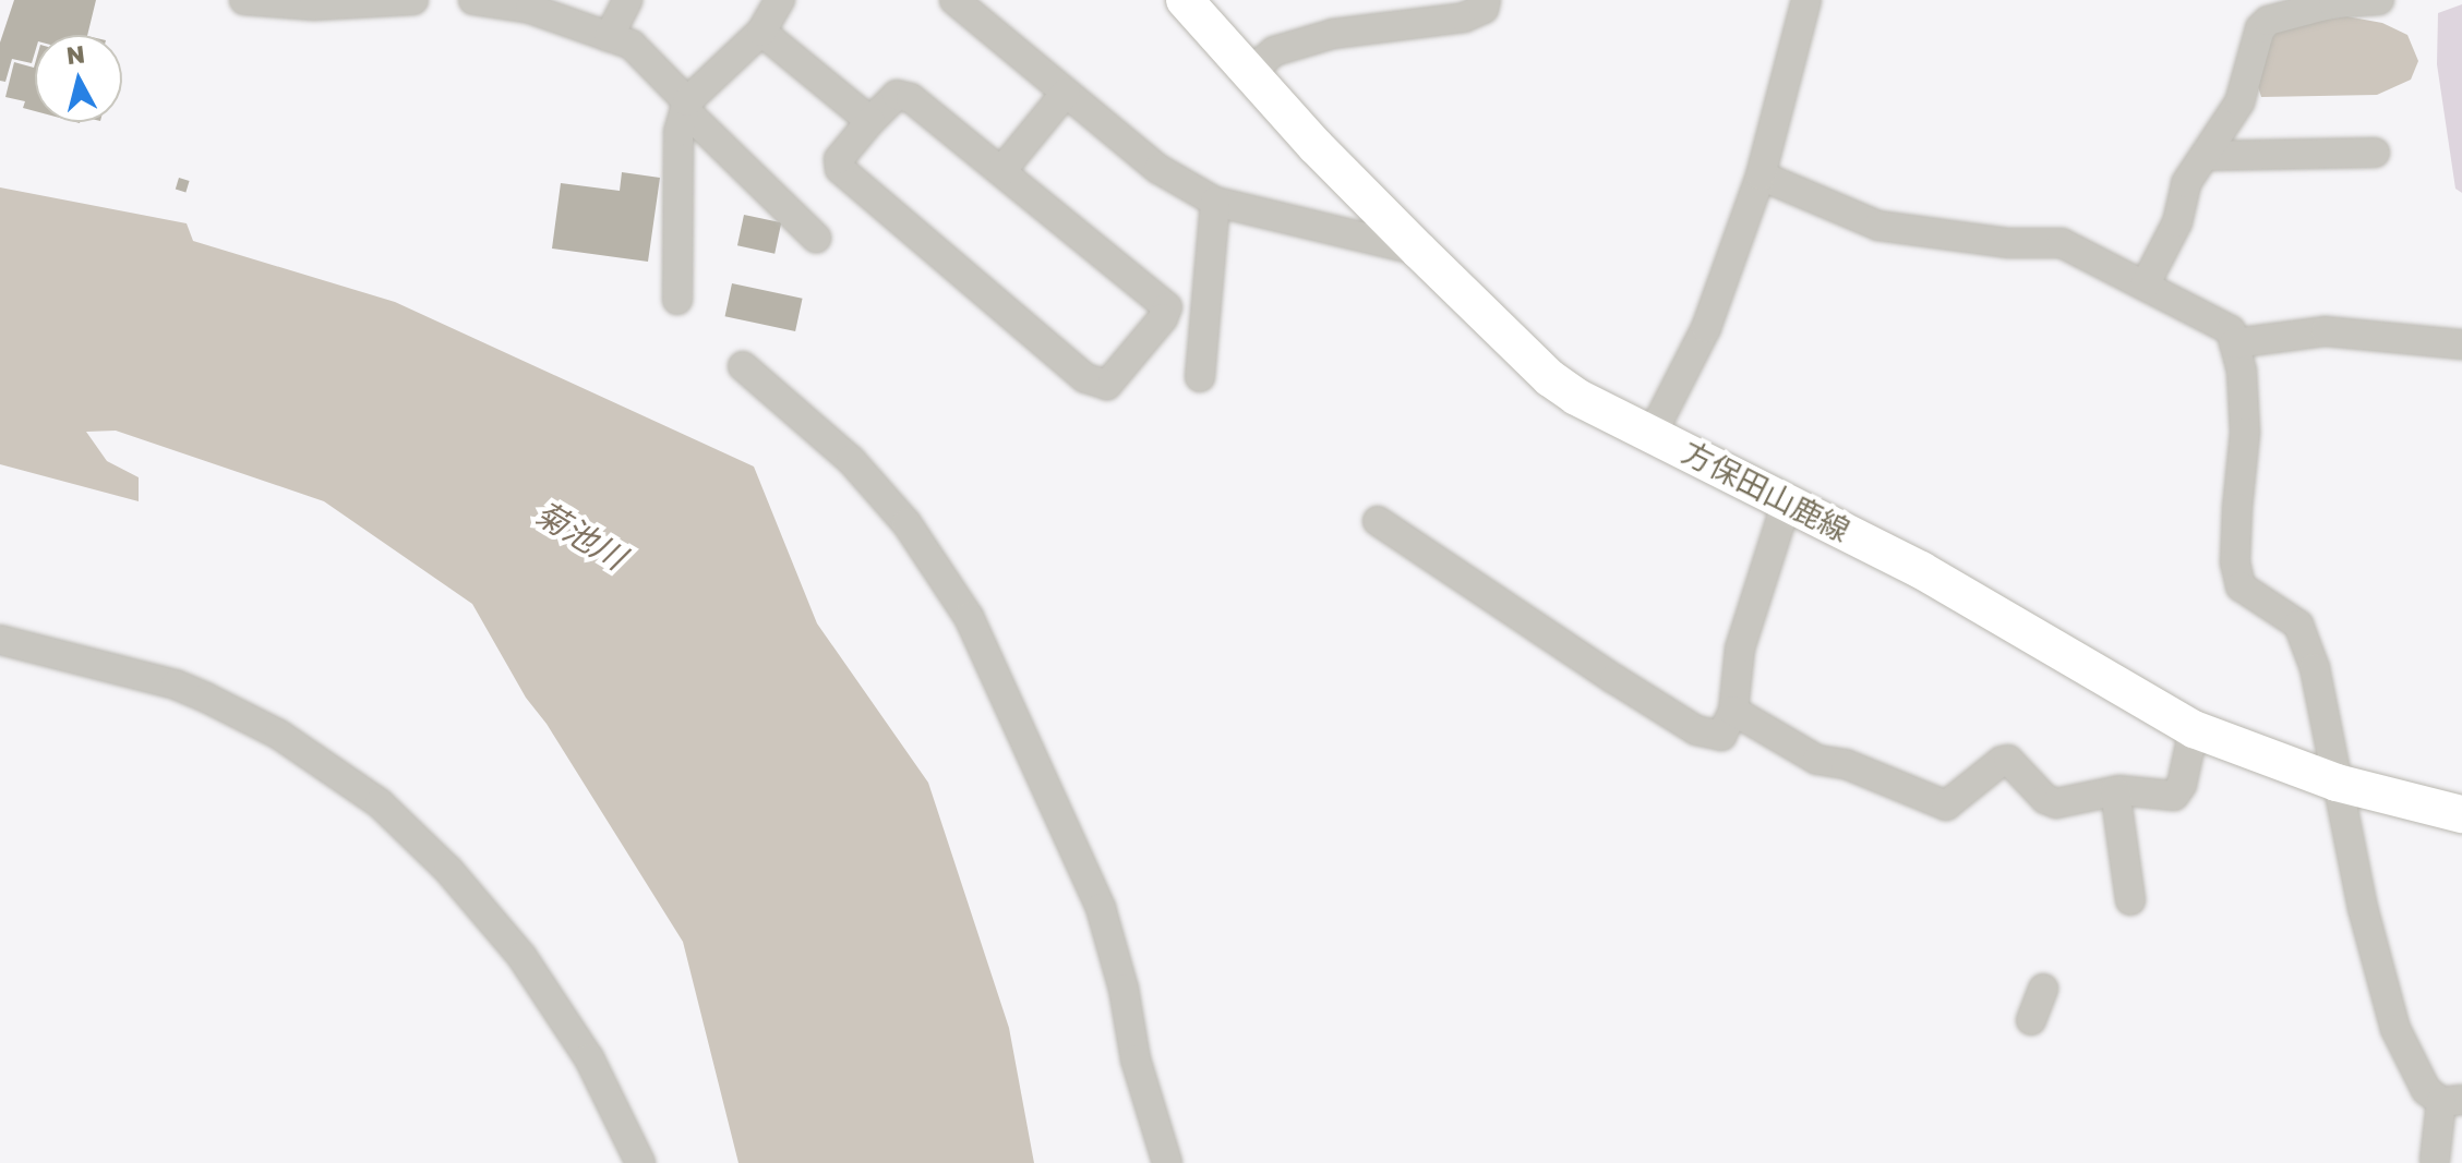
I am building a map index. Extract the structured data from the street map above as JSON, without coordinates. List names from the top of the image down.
{
  "streets": {
    "main road": ["方保田山鹿線"]
  },
  "water": ["菊池川"],
  "north": "top"
}
